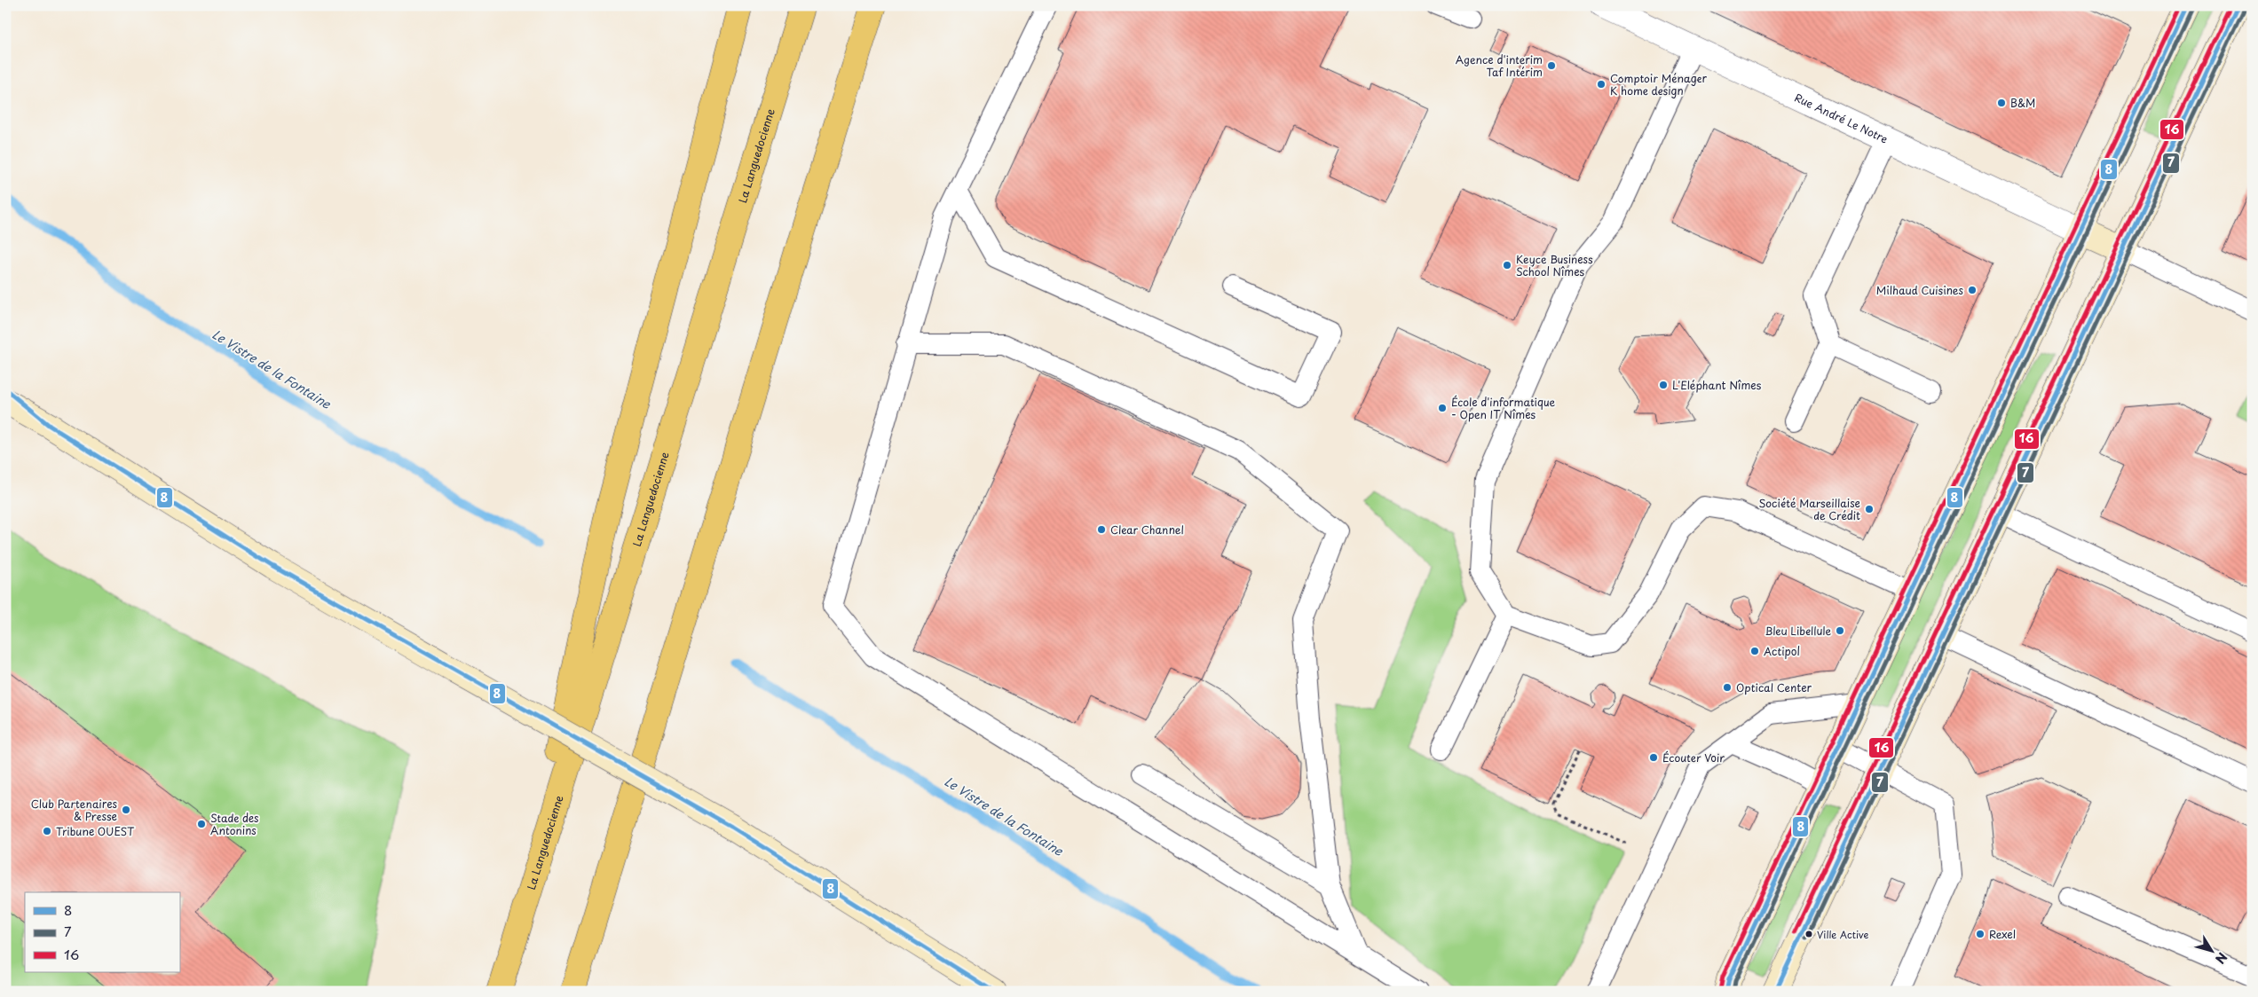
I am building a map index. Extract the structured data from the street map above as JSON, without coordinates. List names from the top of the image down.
{
  "streets": {
    "highway": ["La Languedocienne"],
    "street": ["Rue André Le Notre"]
  },
  "water": ["Le Vistre de la Fontaine"],
  "places": [
    "Agence d'interim Taf Intérim",
    "Comptoir Ménager K home design",
    "B&M",
    "Keyce Business School Nîmes",
    "Milhaud Cuisines",
    "L'Eléphant Nîmes",
    "École d'informatique - Open IT Nîmes",
    "Société Marseillaise de Crédit",
    "Clear Channel",
    "Bleu Libellule",
    "Actipol",
    "Optical Center",
    "Écouter Voir",
    "Club Partenaires & Presse",
    "Stade des Antonins",
    "Tribune OUEST",
    "Ville Active",
    "Rexel"
  ],
  "lines": ["transit line 8", "transit line 16", "transit line 7"],
  "legend": ["8", "7", "16"],
  "north": "bottom right"
}
